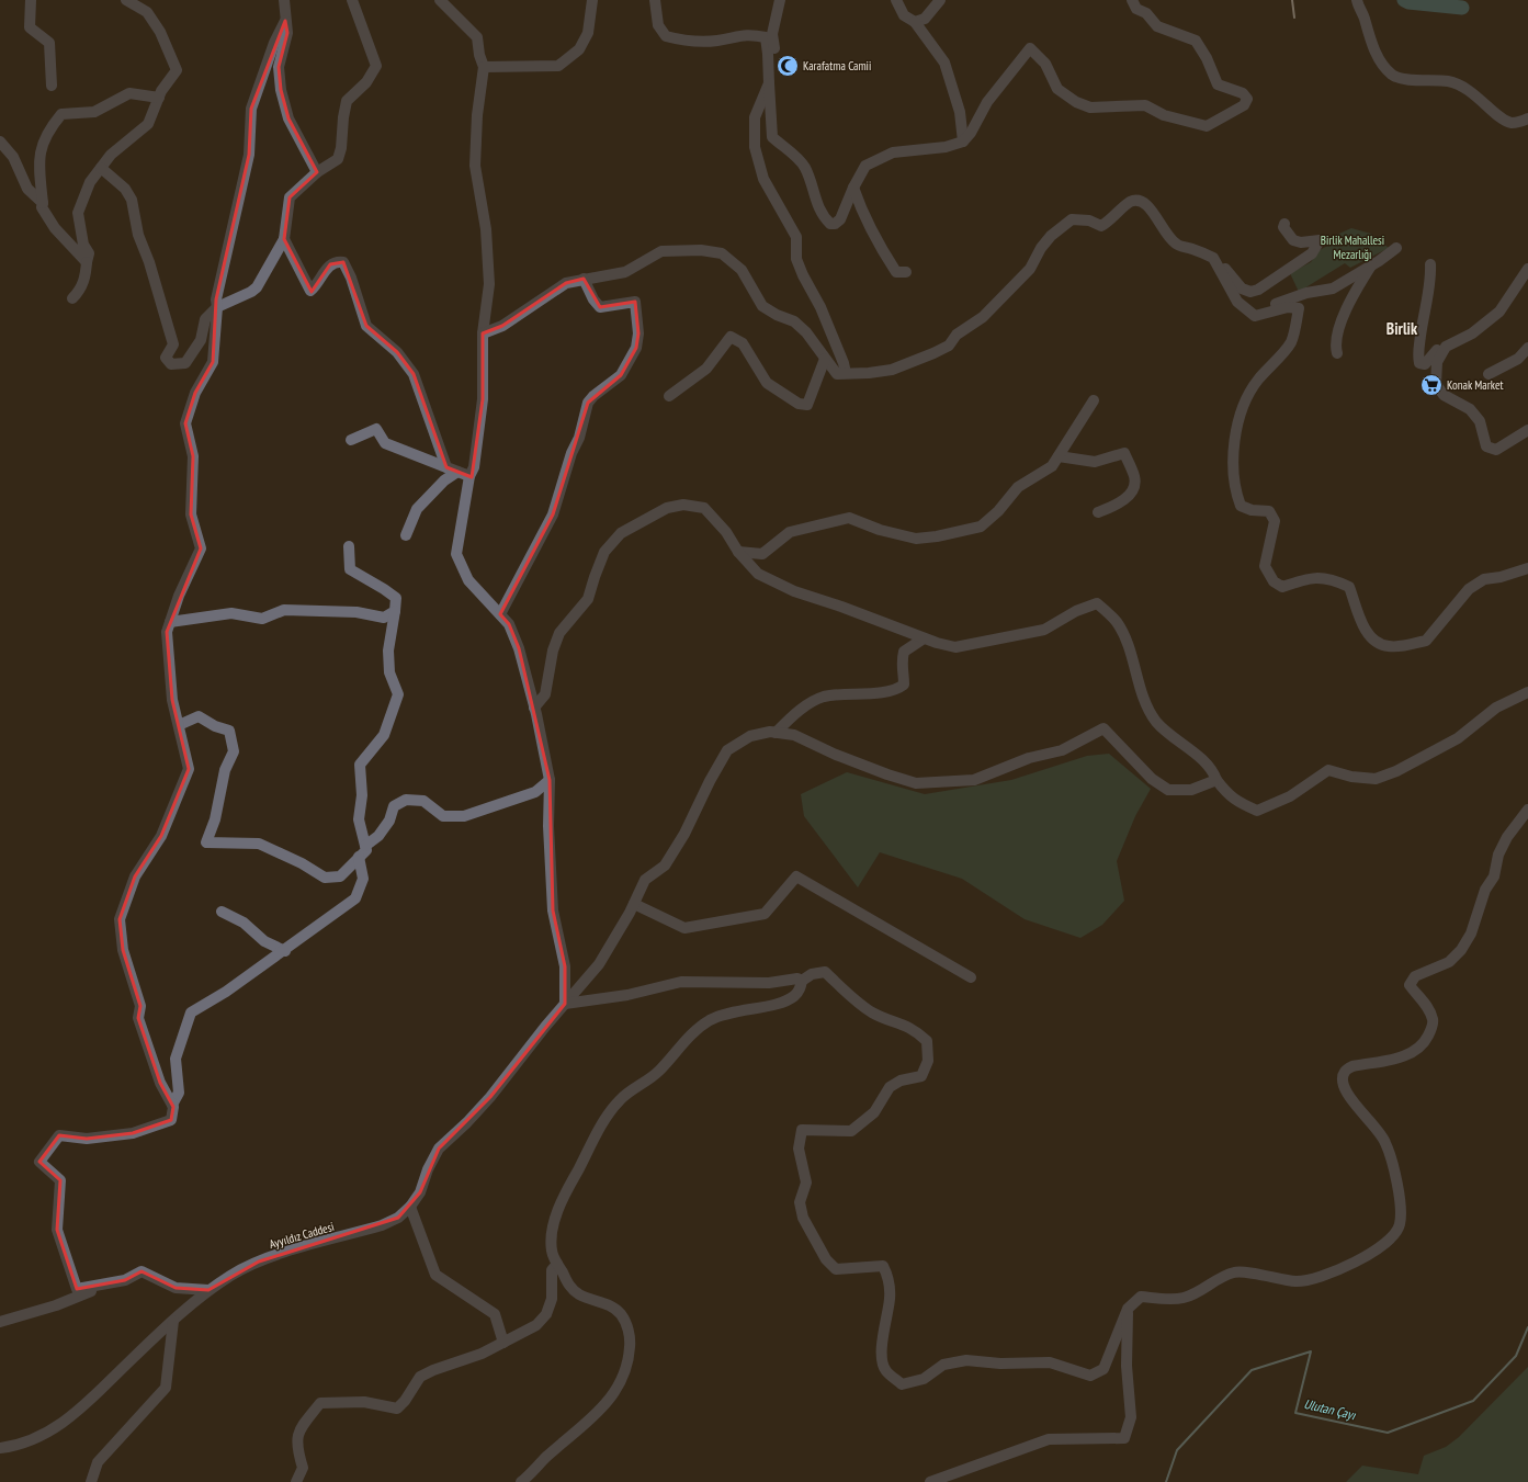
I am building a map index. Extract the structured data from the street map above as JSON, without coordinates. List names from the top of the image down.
{
  "streets": {
    "street": ["Ayyıldız Caddesi"]
  },
  "districts": ["Birlik"],
  "water": ["Ulutan Çayı"],
  "parks": ["Birlik Mahallesi Mezarlığı"],
  "places": {
    "mosque": ["Karafatma Camii"],
    "supermarket": ["Konak Market"]
  }
}
